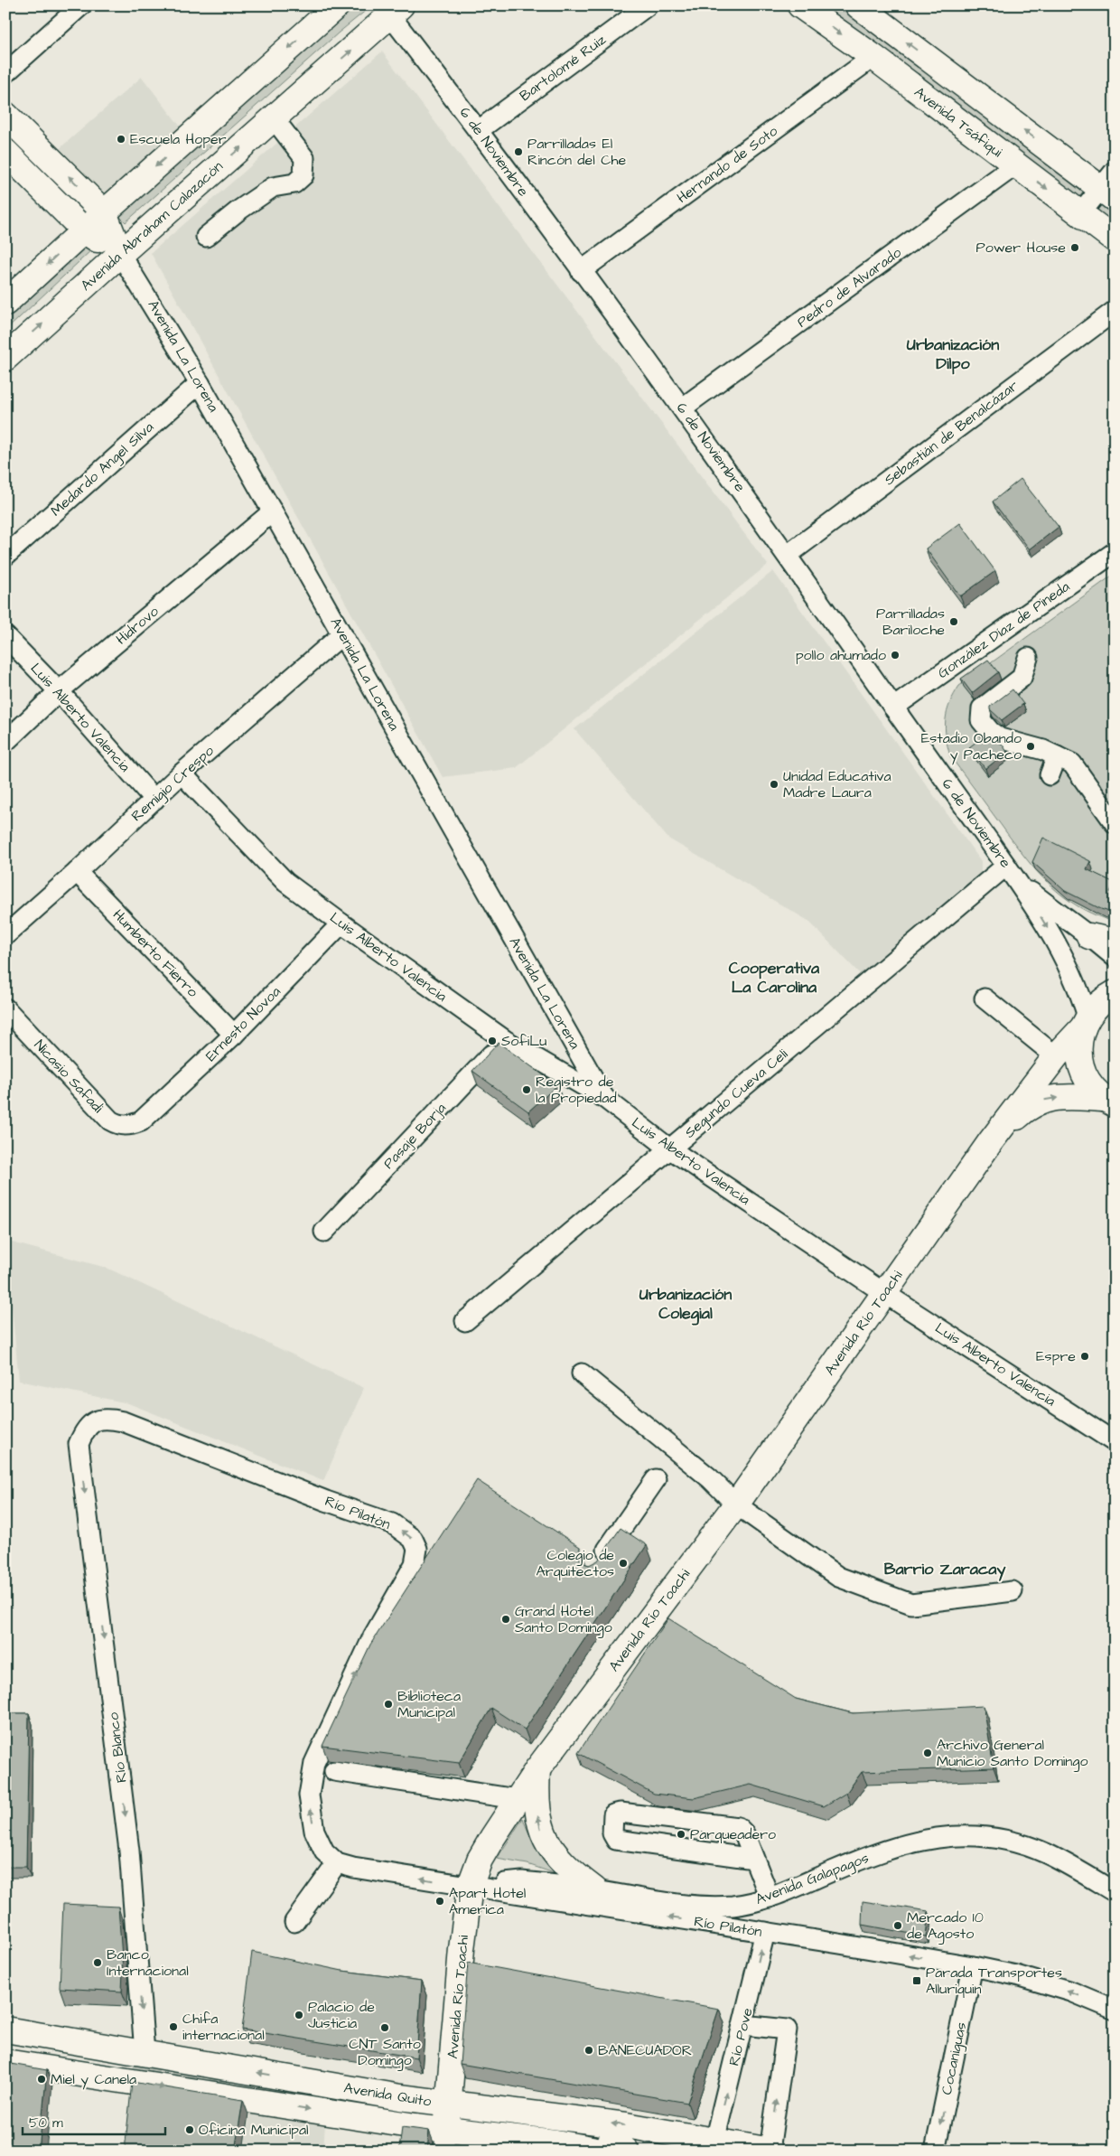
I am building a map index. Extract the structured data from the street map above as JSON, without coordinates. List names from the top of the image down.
{
  "streets": {
    "main road": [
      "Avenida Tsáfiqui",
      "Avenida Abraham Calazacón",
      "Avenida La Lorena",
      "Avenida Río Toachi",
      "Avenida Quito"
    ],
    "street": [
      "Bartolomé Ruiz",
      "6 de Noviembre",
      "Hernando de Soto",
      "Pedro de Alvarado",
      "Sebastián de Benalcázar",
      "Medardo Angel Silva",
      "Hidrovo",
      "González Díaz de Pineda",
      "Luis Alberto Valencia",
      "Remigio Crespo",
      "Humberto Fierro",
      "Ernesto Novoa",
      "Nicasio Safadi",
      "Segundo Cueva Celi",
      "Pasaje Borja",
      "Río Pilatón",
      "Río Blanco",
      "Avenida Galapagos",
      "Río Pove",
      "Cocaniguas"
    ]
  },
  "crossings": [
    ["Bartolomé Ruiz", "6 de Noviembre"],
    ["Avenida Tsáfiqui", "Hernando de Soto"],
    ["Avenida Tsáfiqui", "Pedro de Alvarado"],
    ["6 de Noviembre", "Hernando de Soto"],
    ["6 de Noviembre", "Avenida Abraham Calazacón"],
    ["6 de Noviembre", "Pedro de Alvarado"],
    ["6 de Noviembre", "Sebastián de Benalcázar"],
    ["6 de Noviembre", "González Díaz de Pineda"],
    ["6 de Noviembre", "Segundo Cueva Celi"],
    ["6 de Noviembre", "Avenida Río Toachi"],
    ["Avenida Abraham Calazacón", "Avenida La Lorena"],
    ["Avenida La Lorena", "Medardo Angel Silva"],
    ["Avenida La Lorena", "Hidrovo"],
    ["Avenida La Lorena", "Luis Alberto Valencia"],
    ["Avenida La Lorena", "Remigio Crespo"],
    ["Hidrovo", "Luis Alberto Valencia"],
    ["Luis Alberto Valencia", "Remigio Crespo"],
    ["Luis Alberto Valencia", "Ernesto Novoa"],
    ["Luis Alberto Valencia", "Segundo Cueva Celi"],
    ["Luis Alberto Valencia", "Pasaje Borja"],
    ["Luis Alberto Valencia", "Avenida Río Toachi"],
    ["Remigio Crespo", "Humberto Fierro"],
    ["Humberto Fierro", "Ernesto Novoa"],
    ["Ernesto Novoa", "Nicasio Safadi"],
    ["Avenida Río Toachi", "Río Pilatón"],
    ["Avenida Río Toachi", "Avenida Galapagos"],
    ["Avenida Río Toachi", "Avenida Quito"],
    ["Río Pilatón", "Río Blanco"],
    ["Río Pilatón", "Avenida Galapagos"],
    ["Río Pilatón", "Río Pove"],
    ["Río Pilatón", "Cocaniguas"],
    ["Río Blanco", "Avenida Quito"],
    ["Río Pove", "Avenida Quito"]
  ],
  "one_way": ["Río Blanco", "Río Pove", "Cocaniguas"],
  "districts": [
    "Urbanización Dilpo",
    "Cooperativa La Carolina",
    "Urbanización Colegial",
    "Barrio Zaracay"
  ],
  "places": {
    "other": [
      "Escuela Hoper",
      "Parrilladas El Rincón del Che",
      "Power House",
      "Parrilladas Bariloche",
      "pollo ahumado",
      "Estadio Obando y Pacheco",
      "Unidad Educativa Madre Laura",
      "SofiLu",
      "Registro de la Propiedad",
      "Espre",
      "Colegio de Arquitectos",
      "Grand Hotel Santo Domingo",
      "Biblioteca Municipal",
      "Archivo General Municio Santo Domingo",
      "Parqueadero",
      "Apart Hotel America",
      "Mercado 10 de Agosto",
      "Banco Internacional",
      "Palacio de Justicia",
      "Chifa internacional",
      "CNT Santo Domingo",
      "BANECUADOR",
      "Miel y Canela",
      "Oficina Municipal"
    ],
    "transit": ["Parada Transportes Alluriquin"]
  },
  "scale_bar": "50 m"
}
